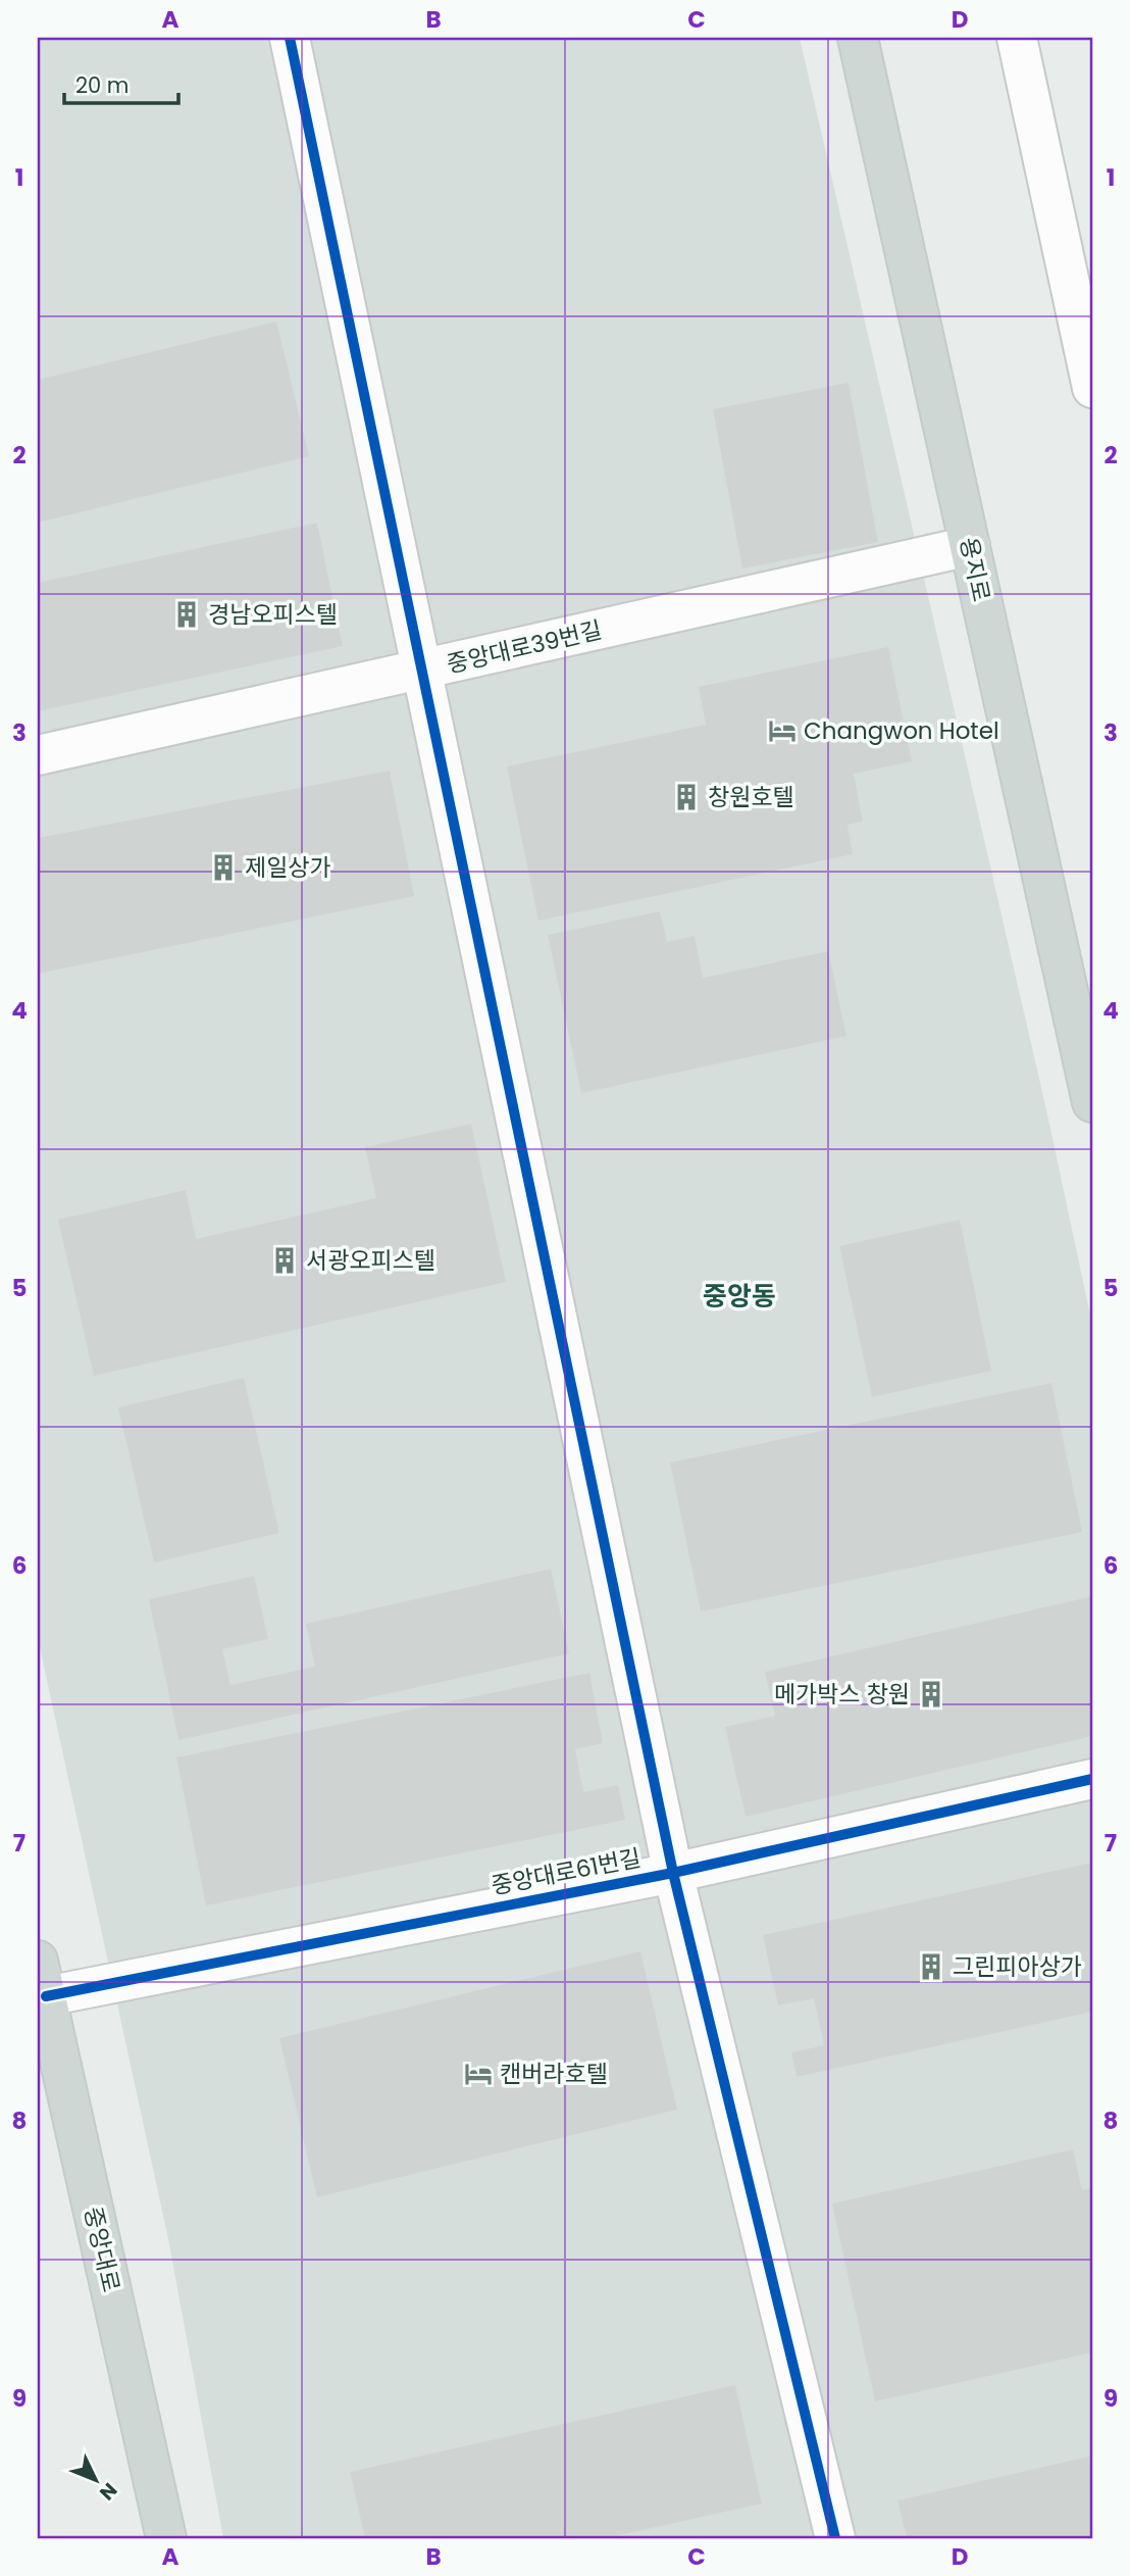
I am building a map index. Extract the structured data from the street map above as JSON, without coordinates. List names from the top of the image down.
{
  "streets": {
    "main road": ["용지로", "중앙대로"],
    "street": ["중앙대로39번길", "중앙대로61번길"]
  },
  "crossings": [
    ["용지로", "중앙대로39번길"],
    ["중앙대로61번길", "중앙대로"]
  ],
  "districts": ["중앙동"],
  "places": {
    "building": [
      "경남오피스텔",
      "창원호텔",
      "제일상가",
      "서광오피스텔",
      "메가박스 창원",
      "그린피아상가"
    ],
    "hotel": ["Changwon Hotel", "캔버라호텔"]
  },
  "scale_bar": "20 m",
  "north": "bottom right",
  "grid": {
    "columns": [
      "A",
      "B",
      "C",
      "D"
    ],
    "rows": [
      "1",
      "2",
      "3",
      "4",
      "5",
      "6",
      "7",
      "8",
      "9"
    ]
  }
}
